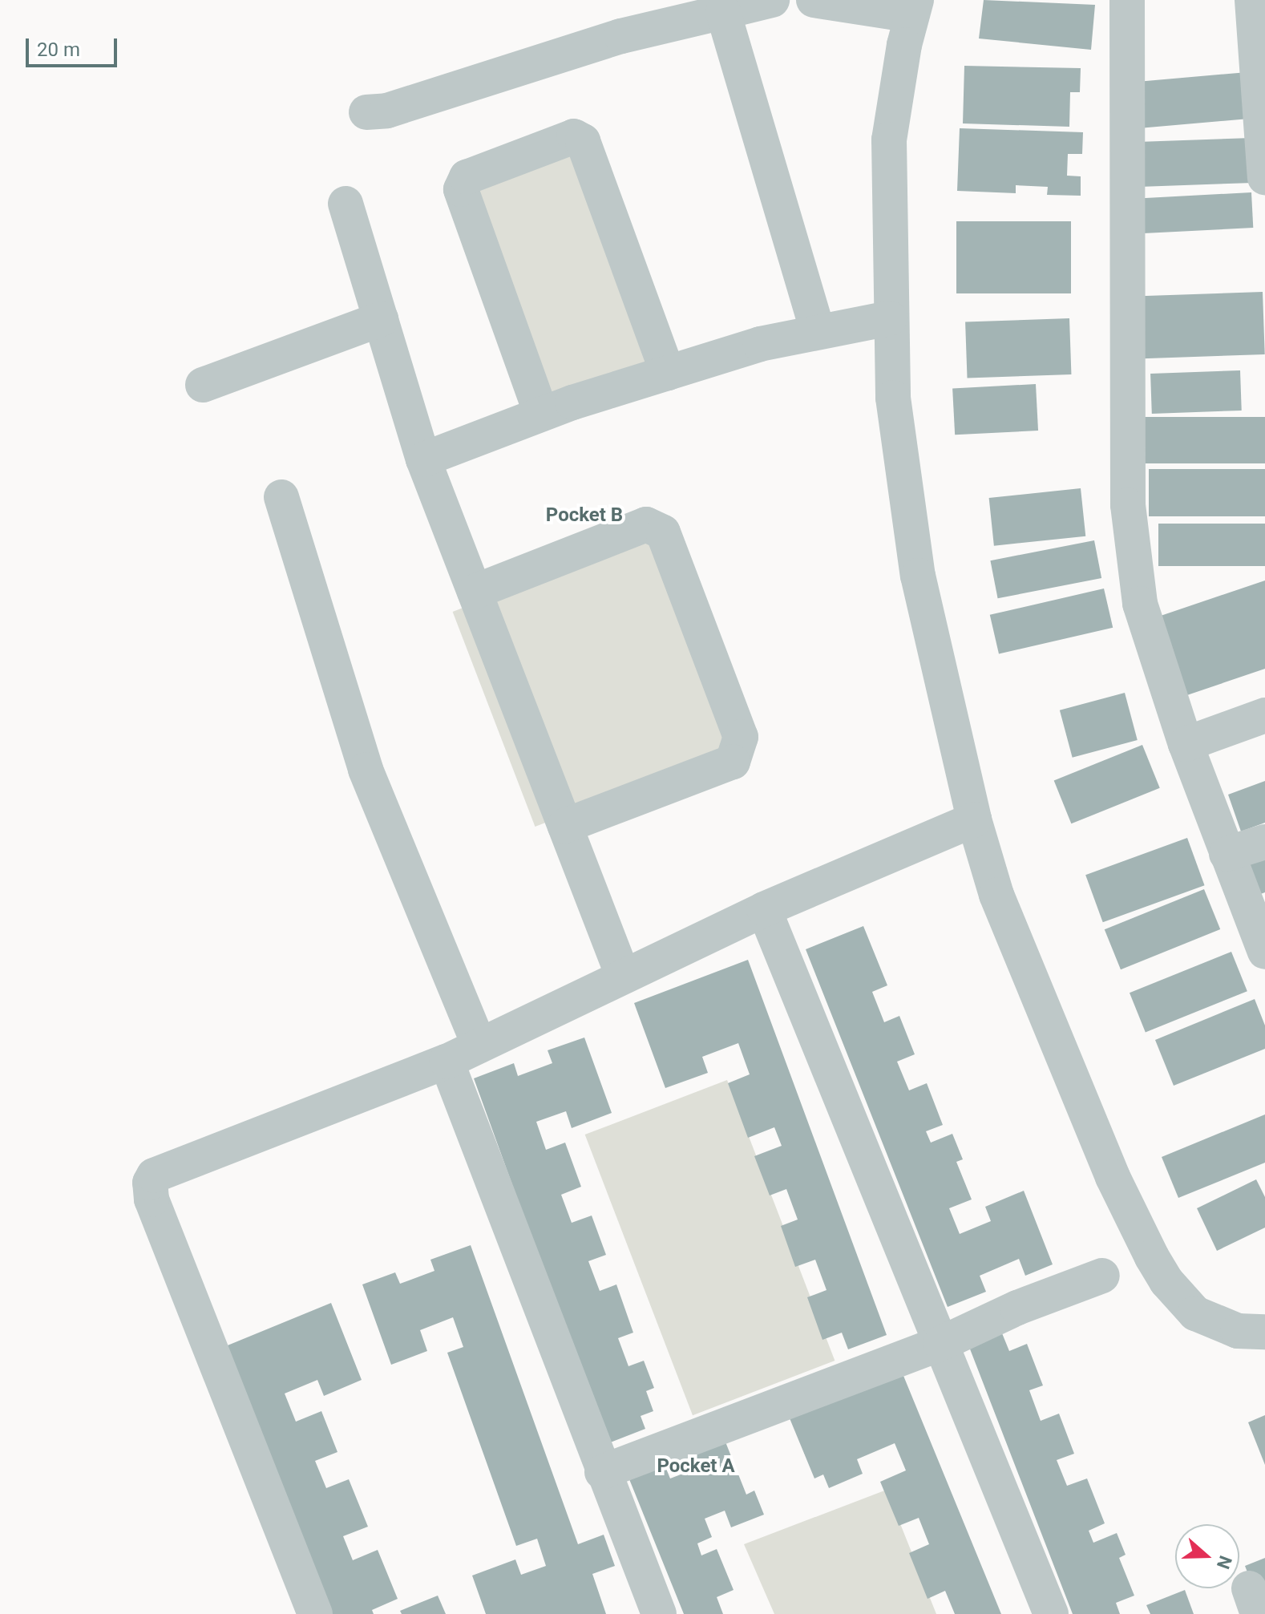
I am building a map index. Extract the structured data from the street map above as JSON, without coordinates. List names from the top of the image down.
{
  "districts": ["Pocket B", "Pocket A"],
  "scale_bar": "20 m",
  "north": "right"
}
